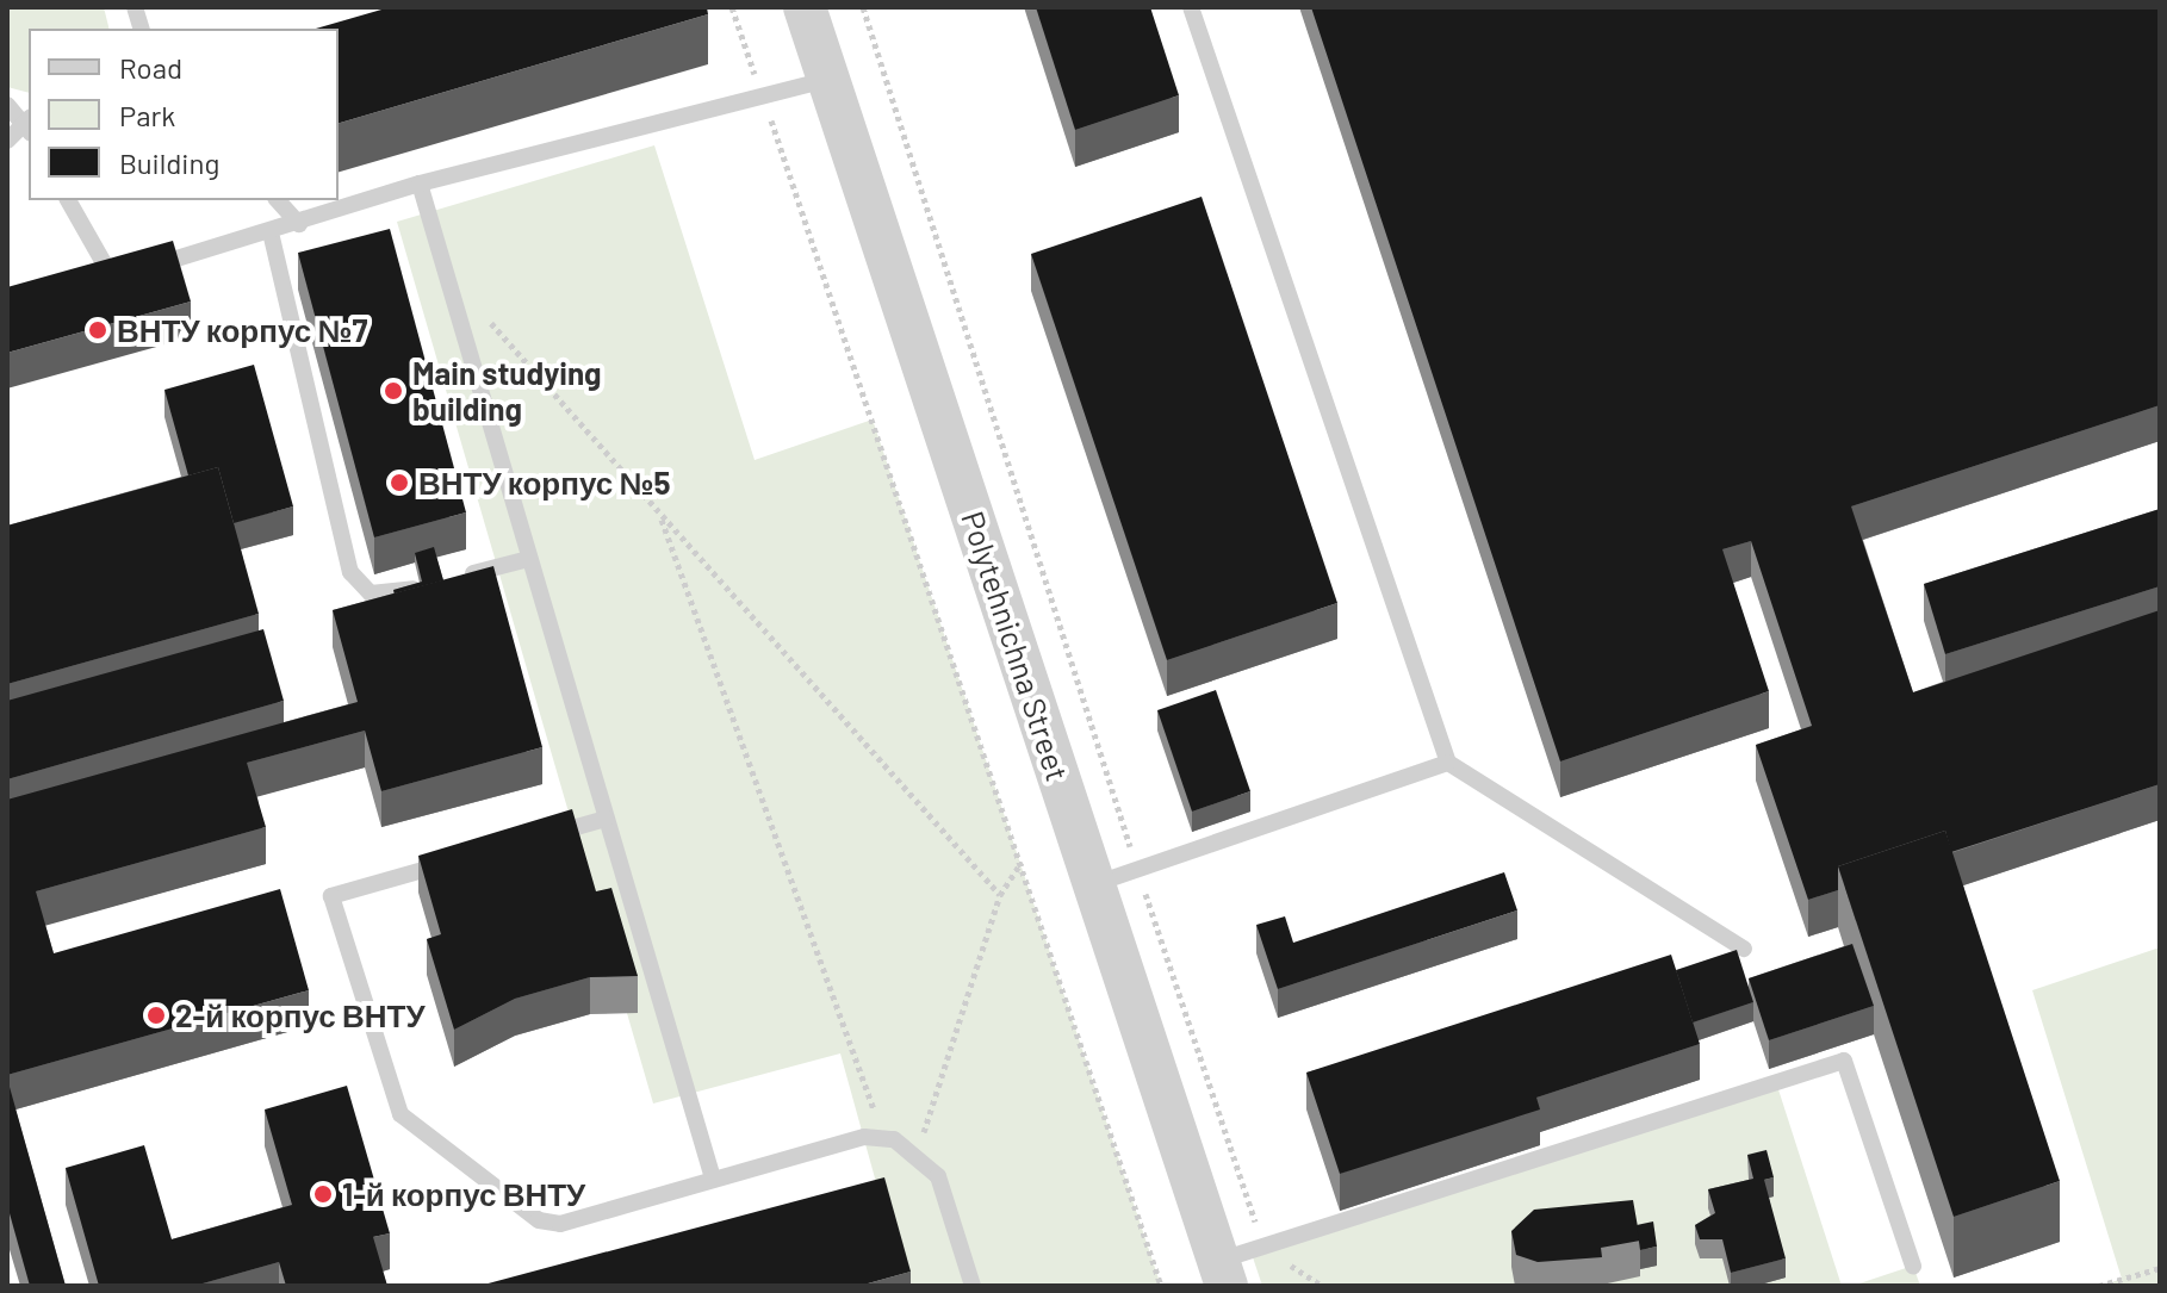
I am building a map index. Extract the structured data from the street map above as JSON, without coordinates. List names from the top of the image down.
{
  "streets": {
    "street": ["Polytehnichna Street"]
  },
  "places": [
    "ВНТУ корпус №7",
    "Main studying building",
    "ВНТУ корпус №5",
    "2-й корпус ВНТУ",
    "1-й корпус ВНТУ"
  ],
  "legend": ["Road", "Park", "Building"]
}
